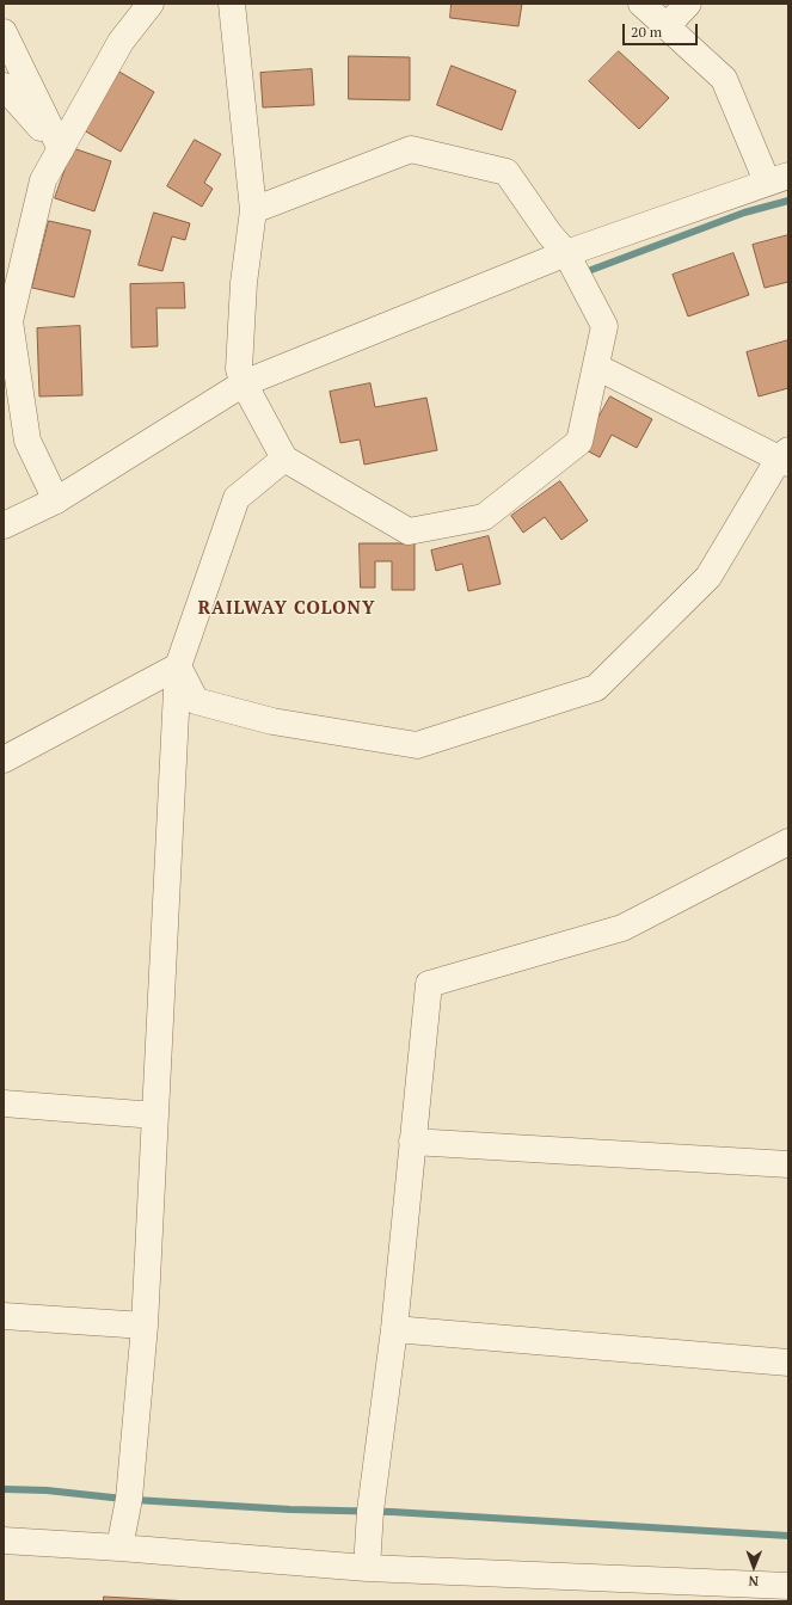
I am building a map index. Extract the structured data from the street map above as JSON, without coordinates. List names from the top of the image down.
{
  "districts": ["RAILWAY COLONY"],
  "scale_bar": "20 m",
  "north": "bottom"
}
